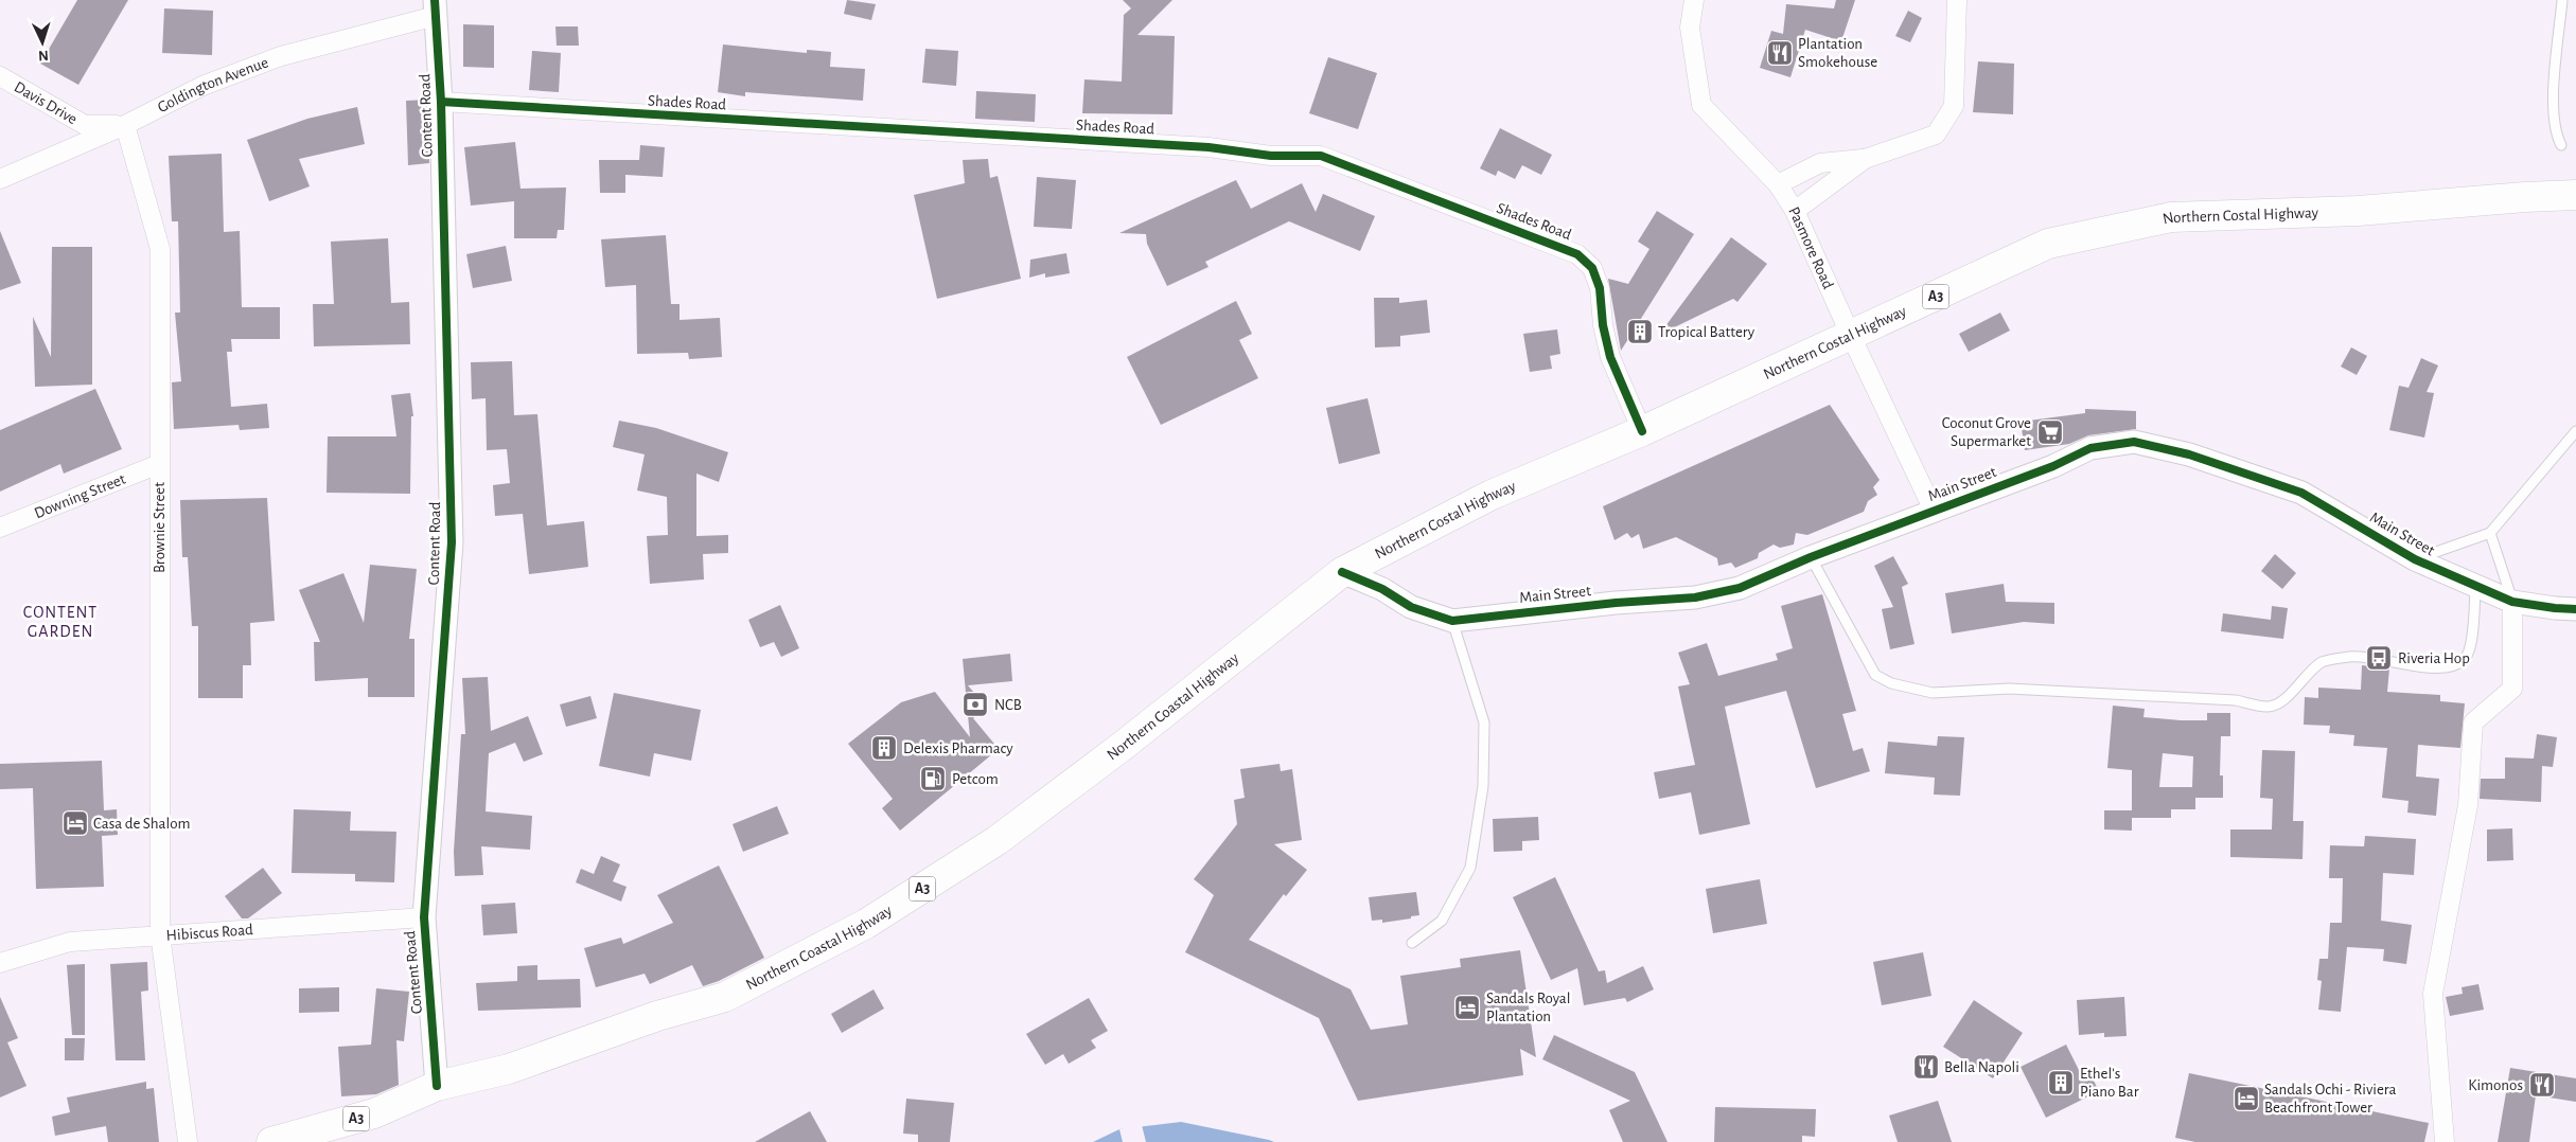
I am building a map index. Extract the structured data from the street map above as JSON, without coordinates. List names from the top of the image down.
{
  "streets": {
    "main road": ["Northern Costal Highway", "A3", "Northern Coastal Highway"],
    "street": [
      "Goldington Avenue",
      "Davis Drive",
      "Shades Road",
      "Content Road",
      "Pasmore Road",
      "Main Street",
      "Downing Street",
      "Brownie Street",
      "Hibiscus Road"
    ]
  },
  "crossings": [
    ["Goldington Avenue", "Davis Drive"],
    ["Goldington Avenue", "Content Road"],
    ["Goldington Avenue", "Brownie Street"],
    ["Davis Drive", "Brownie Street"],
    ["Shades Road", "Content Road"],
    ["Shades Road", "Northern Costal Highway"],
    ["Content Road", "Northern Coastal Highway"],
    ["Content Road", "Hibiscus Road"],
    ["Northern Costal Highway", "Pasmore Road"],
    ["Northern Costal Highway", "Main Street"],
    ["Northern Costal Highway", "Northern Coastal Highway"],
    ["Pasmore Road", "Main Street"],
    ["Main Street", "Northern Coastal Highway"],
    ["Downing Street", "Brownie Street"],
    ["Brownie Street", "Hibiscus Road"]
  ],
  "districts": ["CONTENT GARDEN"],
  "places": {
    "restaurant": ["Plantation Smokehouse", "Bella Napoli", "Kimonos"],
    "building": ["Tropical Battery", "Delexis Pharmacy", "Ethel's Piano Bar"],
    "supermarket": ["Coconut Grove Supermarket"],
    "bus stop": ["Riveria Hop"],
    "bank": ["NCB"],
    "fuel station": ["Petcom"],
    "hotel": ["Casa de Shalom", "Sandals Royal Plantation", "Sandals Ochi - Riviera Beachfront Tower"]
  },
  "north": "bottom"
}
